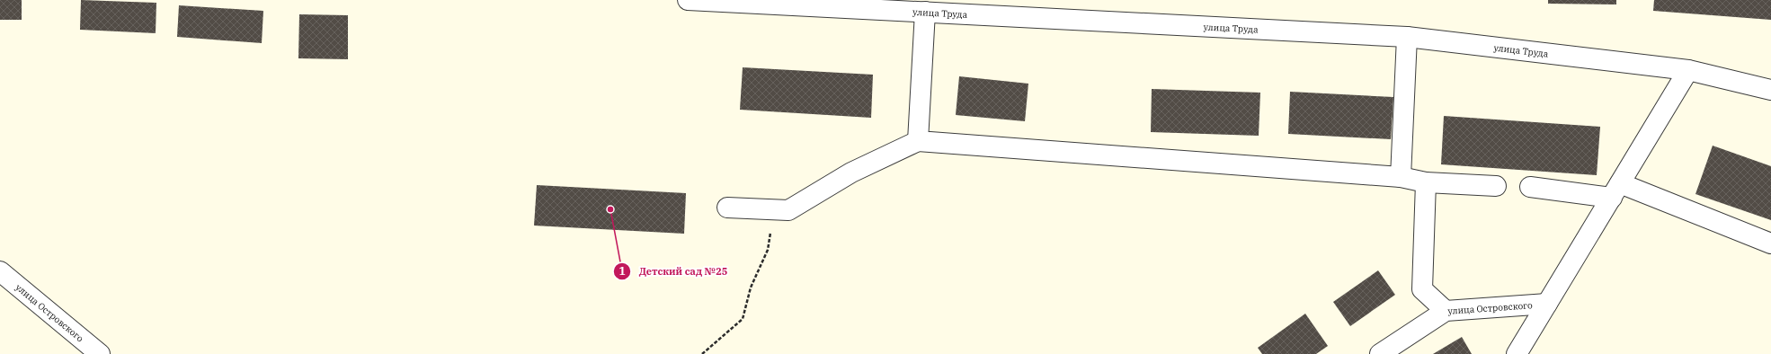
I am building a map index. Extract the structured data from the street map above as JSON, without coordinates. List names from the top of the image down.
{
  "streets": {
    "street": ["улица Труда", "улица Островского"]
  },
  "places": ["Детский сад №25"]
}
